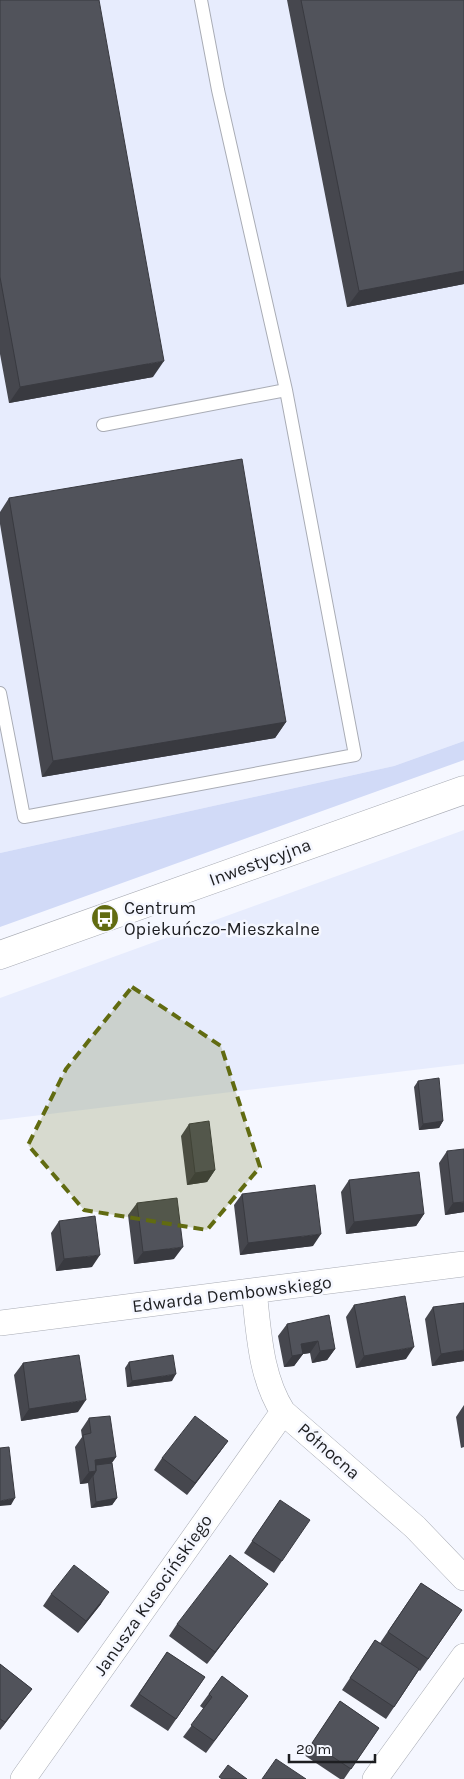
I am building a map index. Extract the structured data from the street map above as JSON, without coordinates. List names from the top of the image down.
{
  "streets": {
    "street": [
      "Inwestycyjna",
      "Edwarda Dembowskiego",
      "Północna",
      "Janusza Kusocińskiego"
    ]
  },
  "crossings": [
    ["Edwarda Dembowskiego", "Północna"],
    ["Północna", "Janusza Kusocińskiego"]
  ],
  "places": {
    "bus stop": ["Centrum Opiekuńczo-Mieszkalne"]
  },
  "scale_bar": "20 m"
}
